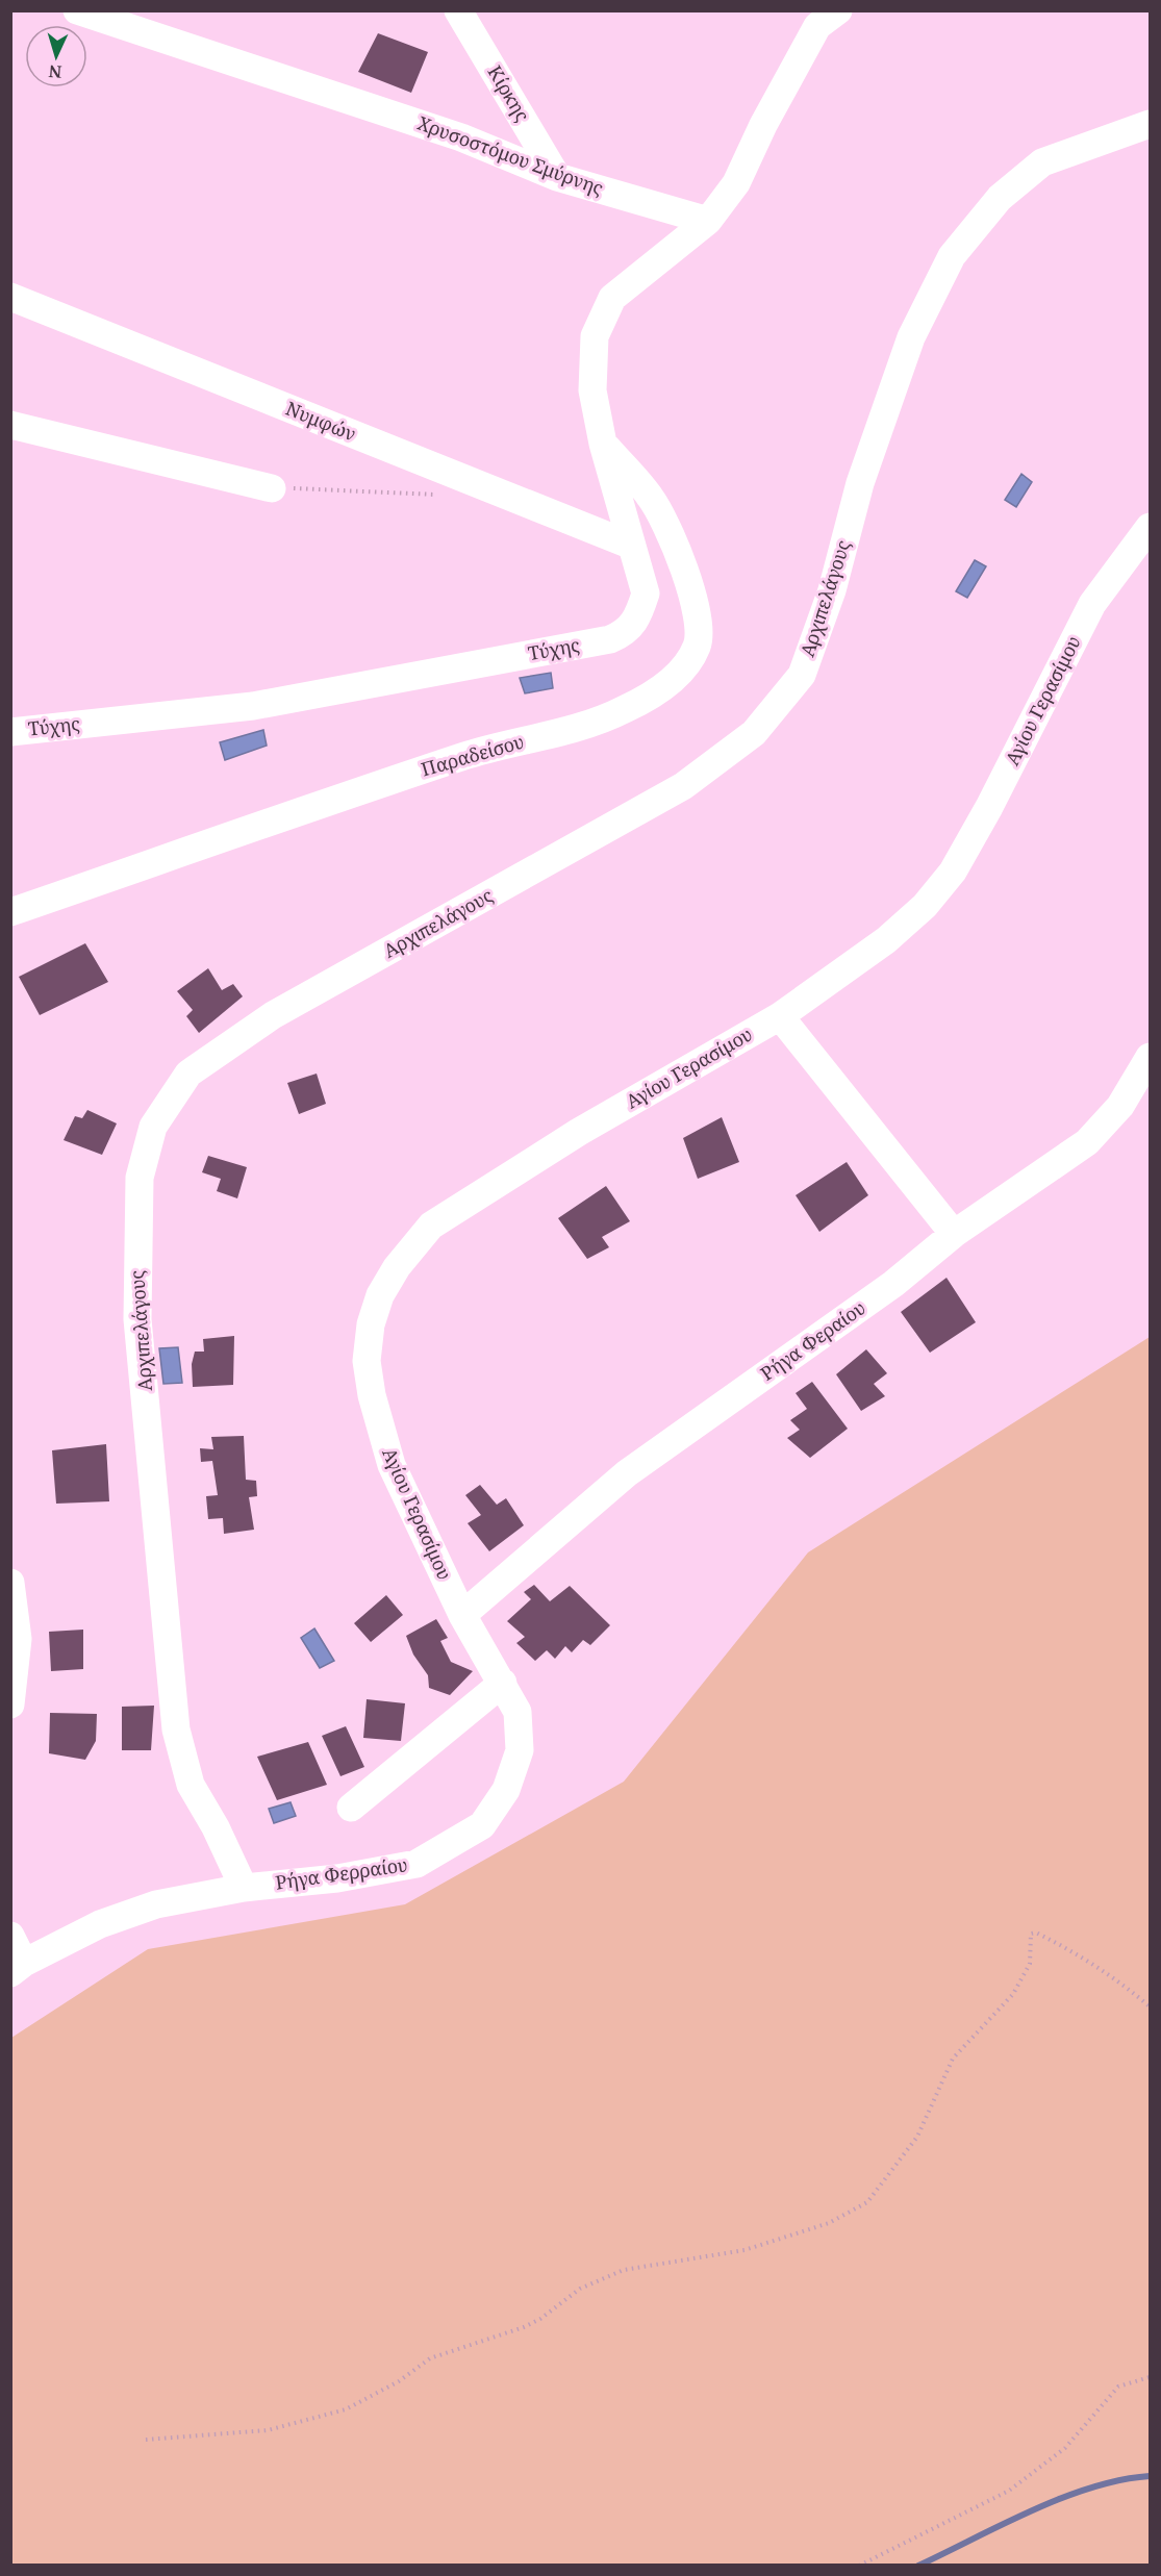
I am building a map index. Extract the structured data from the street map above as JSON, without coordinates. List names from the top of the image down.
{
  "streets": {
    "street": [
      "Κίρκης",
      "Χρυσοστόμου Σμύρνης",
      "Νυμφών",
      "Αρχιπελάγους",
      "Τύχης",
      "Αγίου Γερασίμου",
      "Παραδείσου",
      "Ρήγα Φεραίου",
      "Ρήγα Φερραίου"
    ]
  },
  "crossings": [
    ["Κίρκης", "Χρυσοστόμου Σμύρνης"],
    ["Χρυσοστόμου Σμύρνης", "Τύχης"],
    ["Νυμφών", "Τύχης"],
    ["Αρχιπελάγους", "Ρήγα Φερραίου"],
    ["Τύχης", "Παραδείσου"],
    ["Αγίου Γερασίμου", "Ρήγα Φεραίου"],
    ["Αγίου Γερασίμου", "Ρήγα Φερραίου"],
    ["Ρήγα Φεραίου", "Ρήγα Φερραίου"]
  ],
  "north": "bottom"
}
